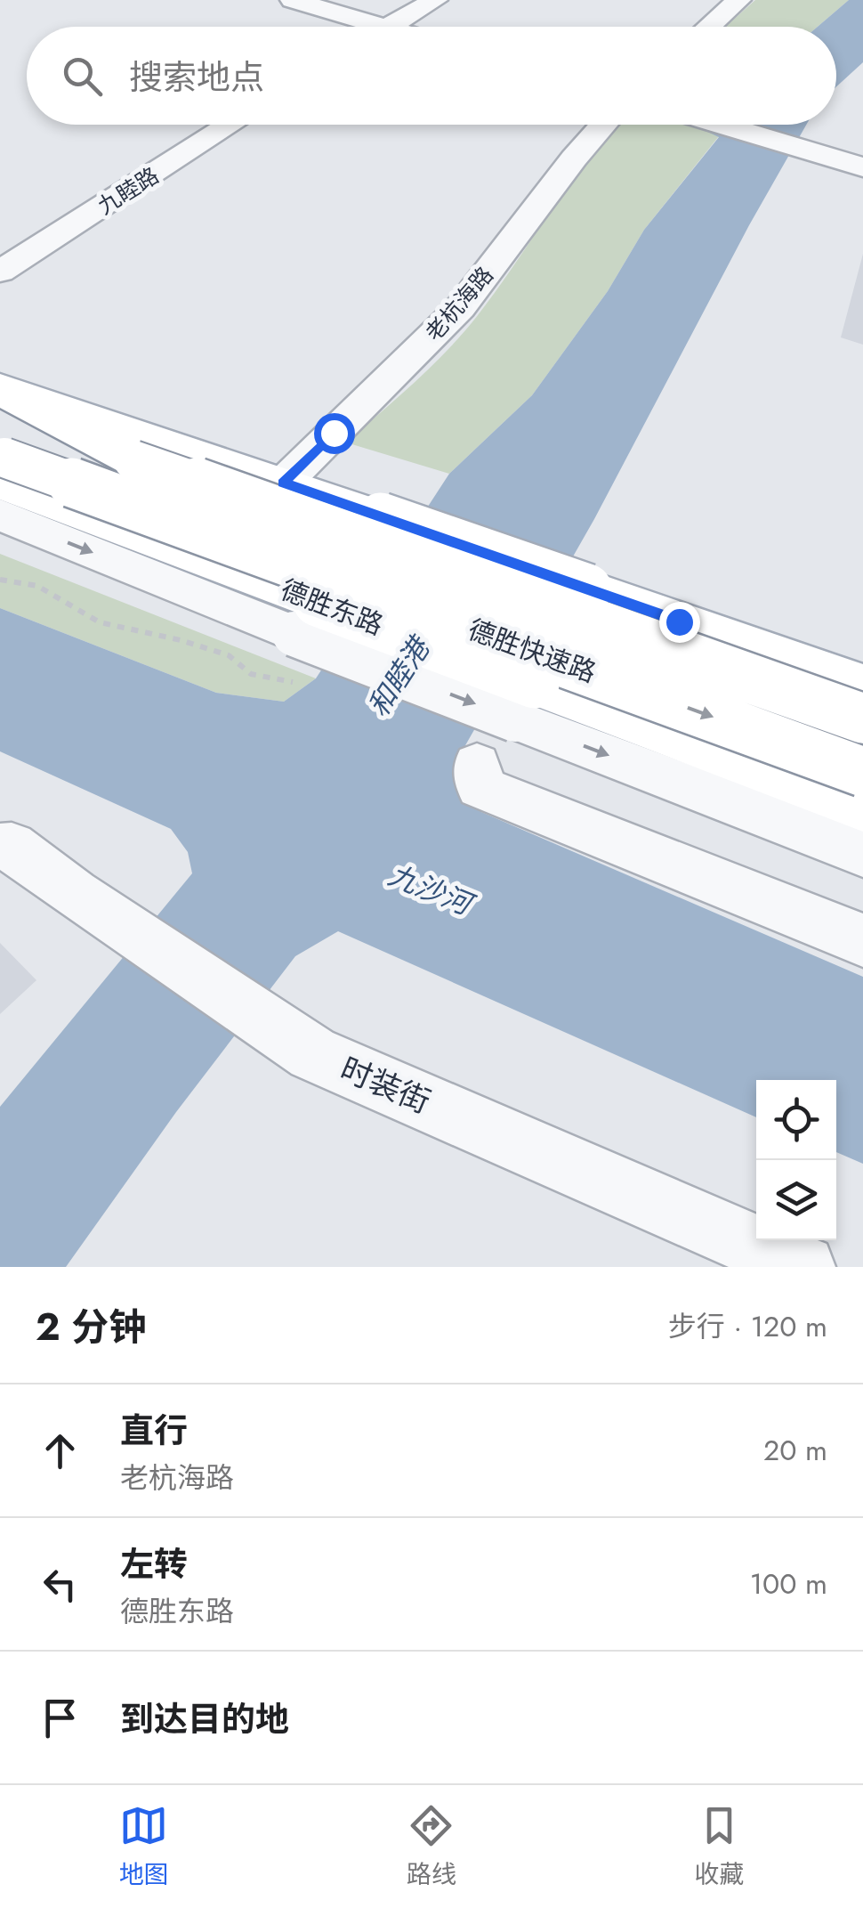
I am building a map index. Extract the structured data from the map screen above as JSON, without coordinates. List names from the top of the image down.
{
  "streets": {
    "main road": ["德胜东路", "德胜快速路"],
    "street": ["九睦路", "老杭海路", "时装街"]
  },
  "crossings": [
    ["德胜东路", "德胜快速路"]
  ],
  "water": ["和睦港", "九沙河"],
  "page": {
    "search": "搜索地点",
    "heading": ["2 分钟", "步行 · 120 m"],
    "list": [
      ["直行", "老杭海路", "20 m"],
      ["左转", "德胜东路", "100 m"],
      "到达目的地"
    ],
    "nav": ["地图", "路线", "收藏"]
  }
}
